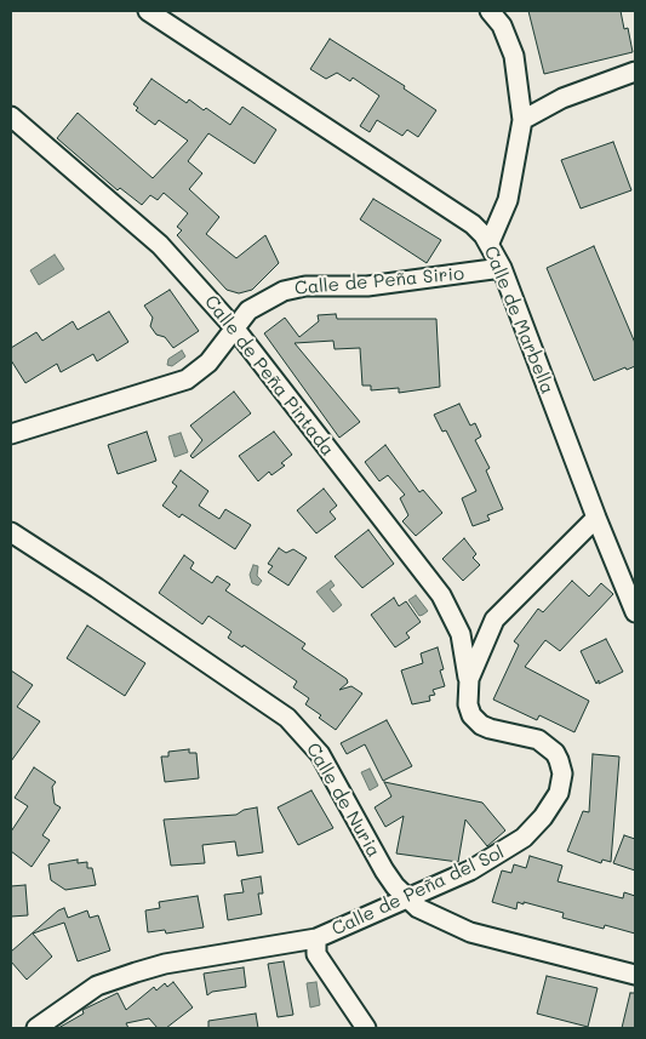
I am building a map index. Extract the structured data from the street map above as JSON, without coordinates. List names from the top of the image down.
{
  "streets": {
    "street": [
      "Calle de Peña Sirio",
      "Calle de Marbella",
      "Calle de Peña Pintada",
      "Calle de Nuria",
      "Calle de Peña del Sol"
    ]
  },
  "crossings": [
    ["Calle de Peña Sirio", "Calle de Marbella"],
    ["Calle de Peña Sirio", "Calle de Peña Pintada"],
    ["Calle de Marbella", "Calle de Peña del Sol"],
    ["Calle de Peña Pintada", "Calle de Peña del Sol"],
    ["Calle de Nuria", "Calle de Peña del Sol"]
  ]
}
